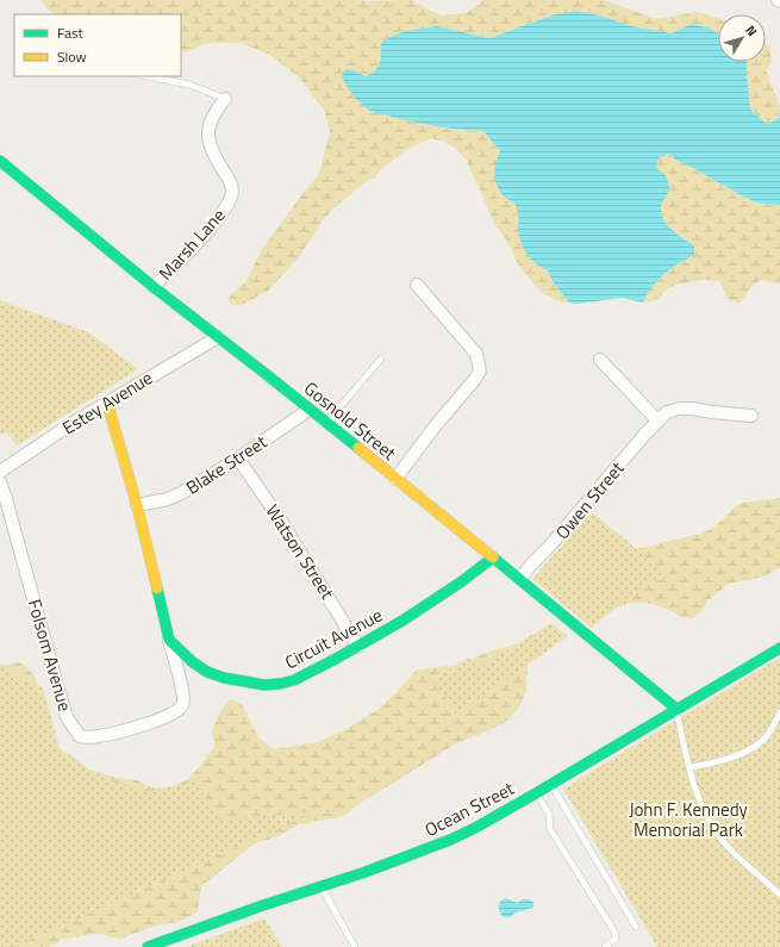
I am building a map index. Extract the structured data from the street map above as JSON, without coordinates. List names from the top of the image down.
{
  "streets": {
    "street": [
      "Marsh Lane",
      "Estey Avenue",
      "Gosnold Street",
      "Blake Street",
      "Owen Street",
      "Watson Street",
      "Circuit Avenue",
      "Folsom Avenue",
      "Ocean Street"
    ]
  },
  "crossings": [
    ["Marsh Lane", "Gosnold Street"],
    ["Estey Avenue", "Gosnold Street"],
    ["Gosnold Street", "Blake Street"],
    ["Gosnold Street", "Owen Street"],
    ["Gosnold Street", "Circuit Avenue"],
    ["Gosnold Street", "Ocean Street"],
    ["Blake Street", "Watson Street"],
    ["Watson Street", "Circuit Avenue"],
    ["Circuit Avenue", "Folsom Avenue"]
  ],
  "parks": ["John F. Kennedy Memorial Park"],
  "legend": ["Fast", "Slow"],
  "north": "top right"
}
